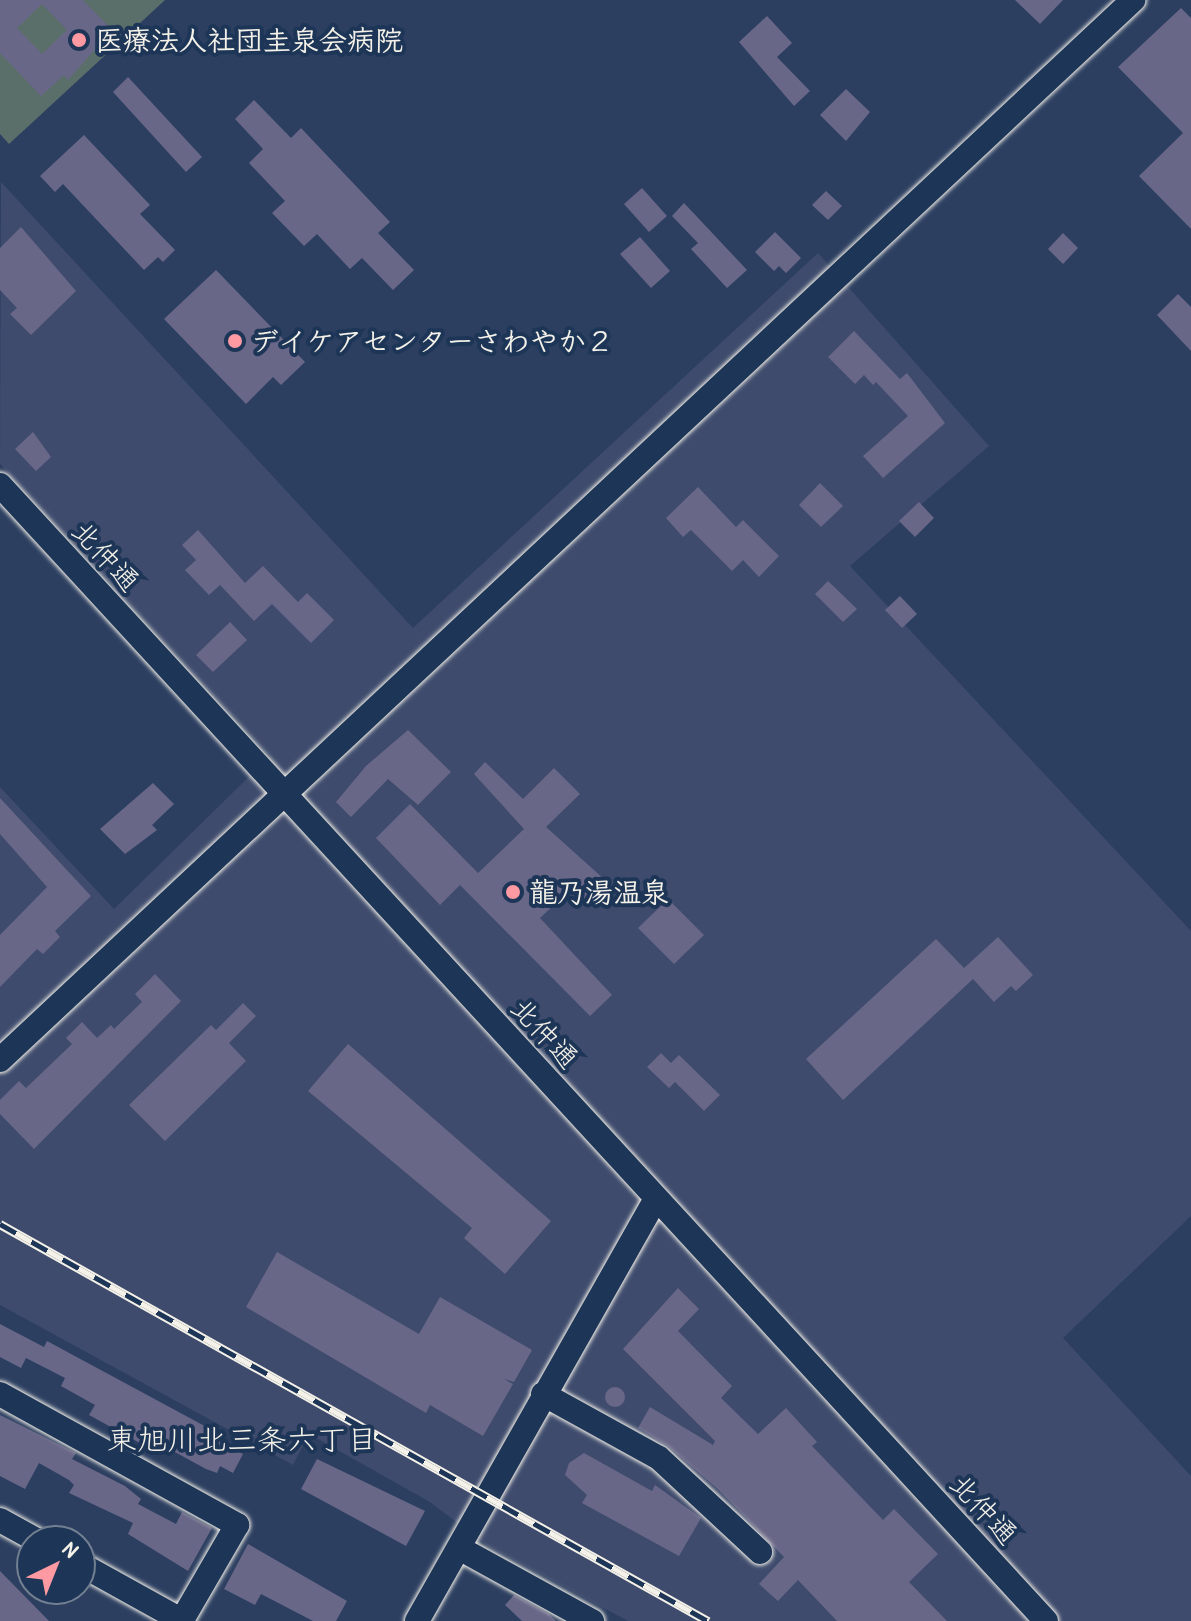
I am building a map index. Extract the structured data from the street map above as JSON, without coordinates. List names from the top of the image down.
{
  "streets": {
    "street": ["北仲通"]
  },
  "districts": ["東旭川北三条六丁目"],
  "places": ["医療法人社団圭泉会病院", "デイケアセンターさわやか２", "龍乃湯温泉"],
  "north": "top right"
}
